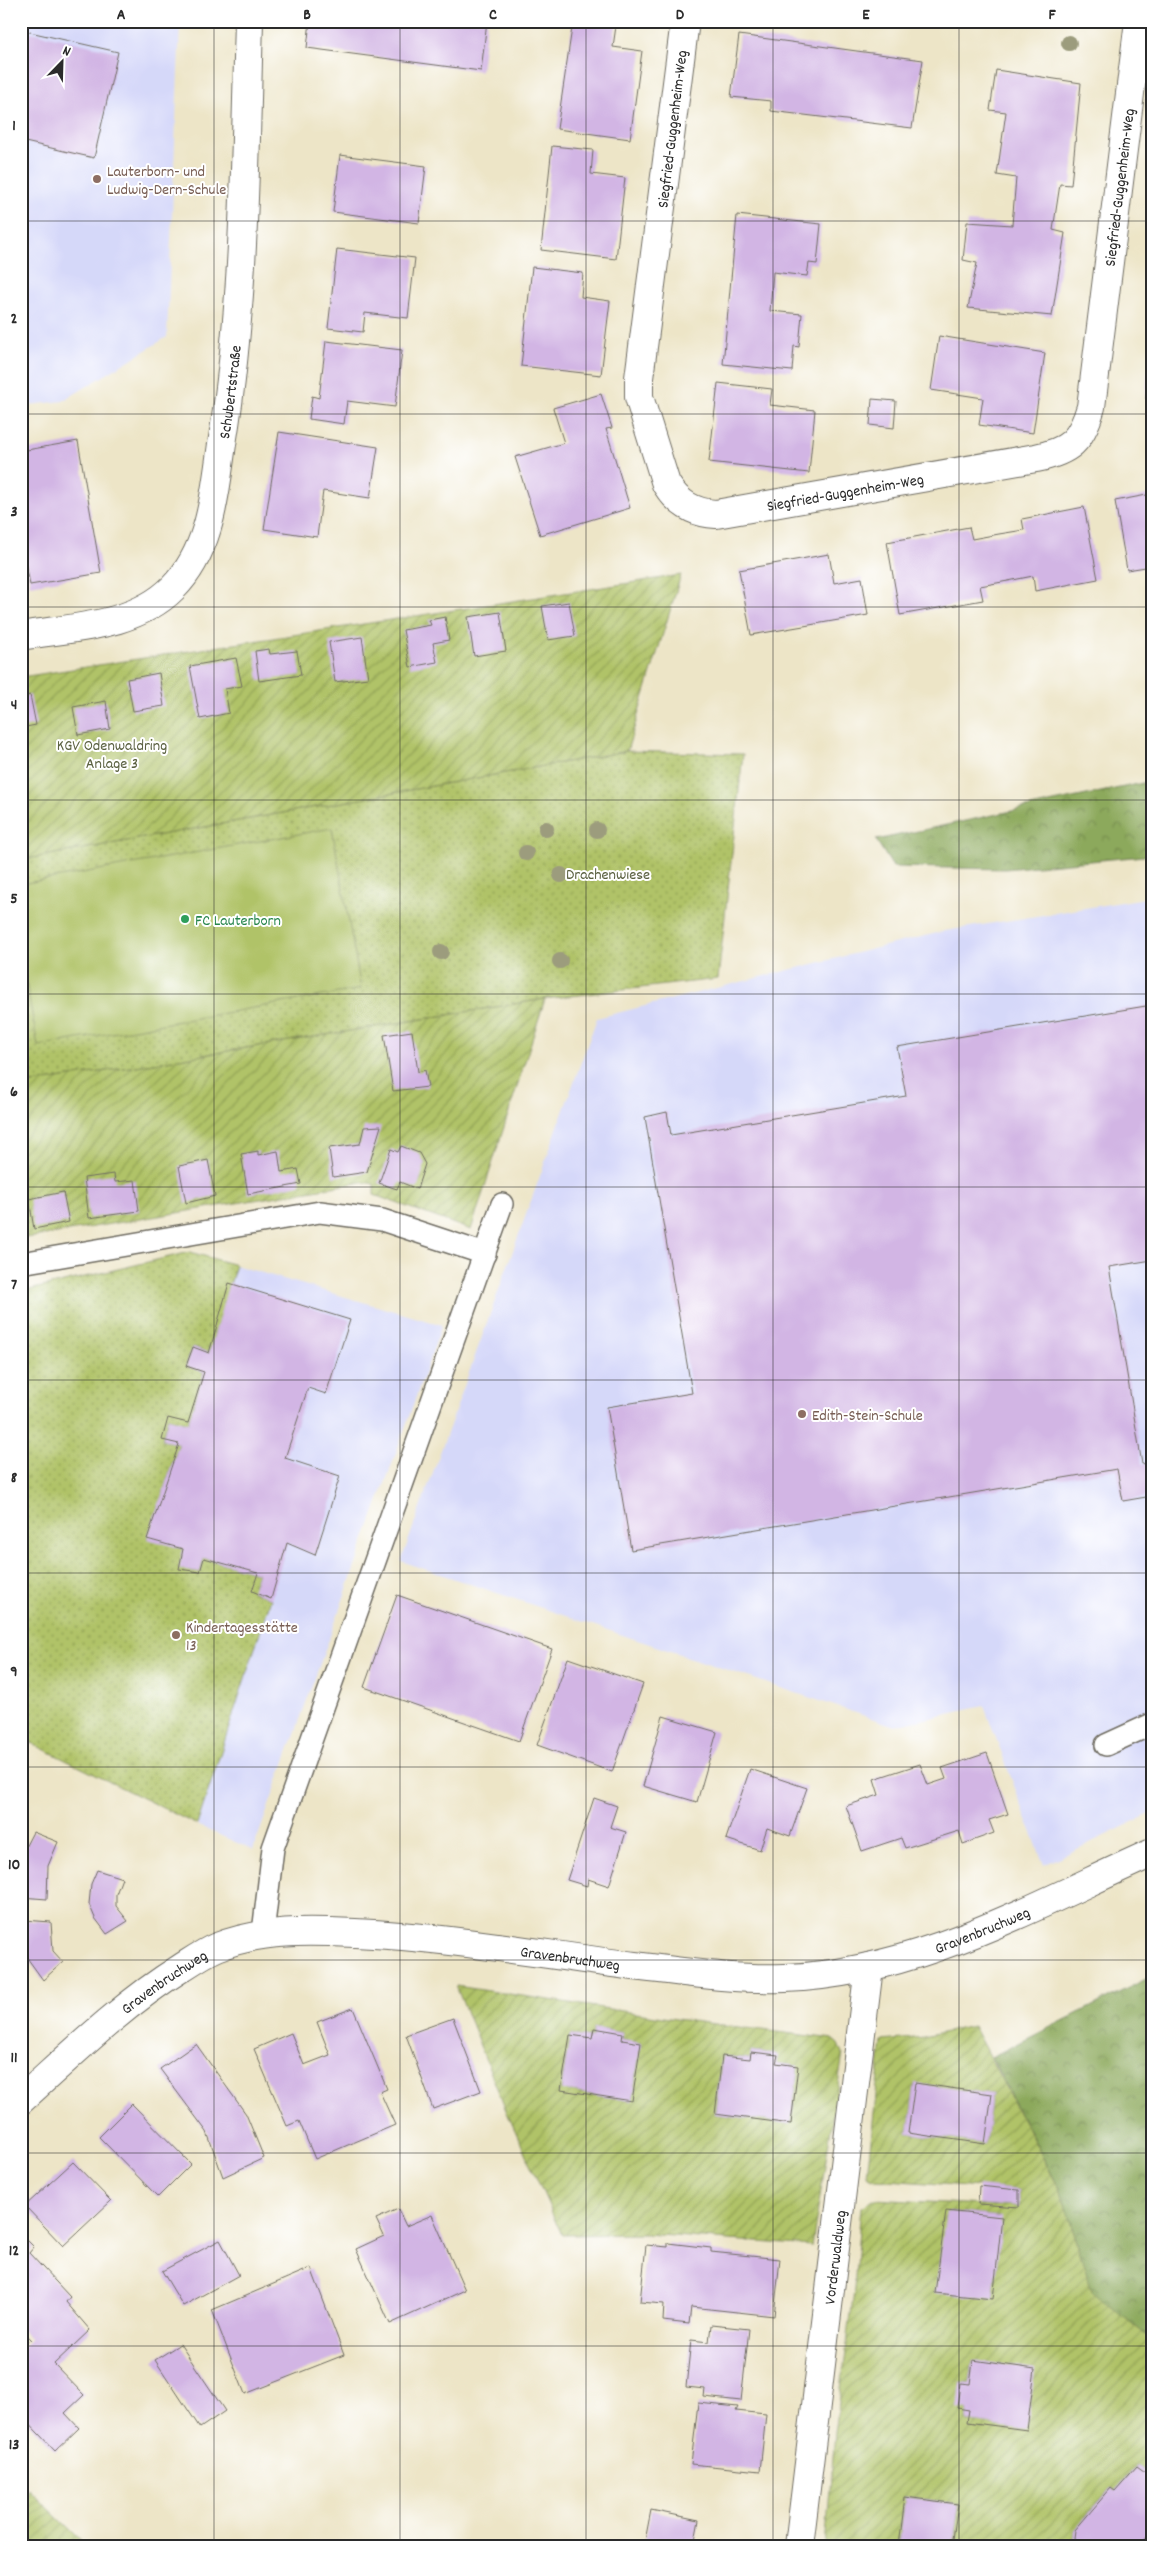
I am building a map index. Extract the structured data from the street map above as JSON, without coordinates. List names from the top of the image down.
{
  "streets": {
    "street": [
      "Siegfried-Guggenheim-Weg",
      "Schubertstraße",
      "Gravenbruchweg",
      "Vorderwaldweg"
    ]
  },
  "crossings": [
    ["Gravenbruchweg", "Vorderwaldweg"]
  ],
  "parks": ["KGV Odenwaldring Anlage 3", "Drachenwiese"],
  "places": [
    "Lauterborn- und Ludwig-Dern-Schule",
    "FC Lauterborn",
    "Edith-Stein-Schule",
    "Kindertagesstätte 13"
  ],
  "north": "top right",
  "grid": {
    "columns": [
      "A",
      "B",
      "C",
      "D",
      "E",
      "F"
    ],
    "rows": [
      "1",
      "2",
      "3",
      "4",
      "5",
      "6",
      "7",
      "8",
      "9",
      "10",
      "11",
      "12",
      "13"
    ]
  }
}
